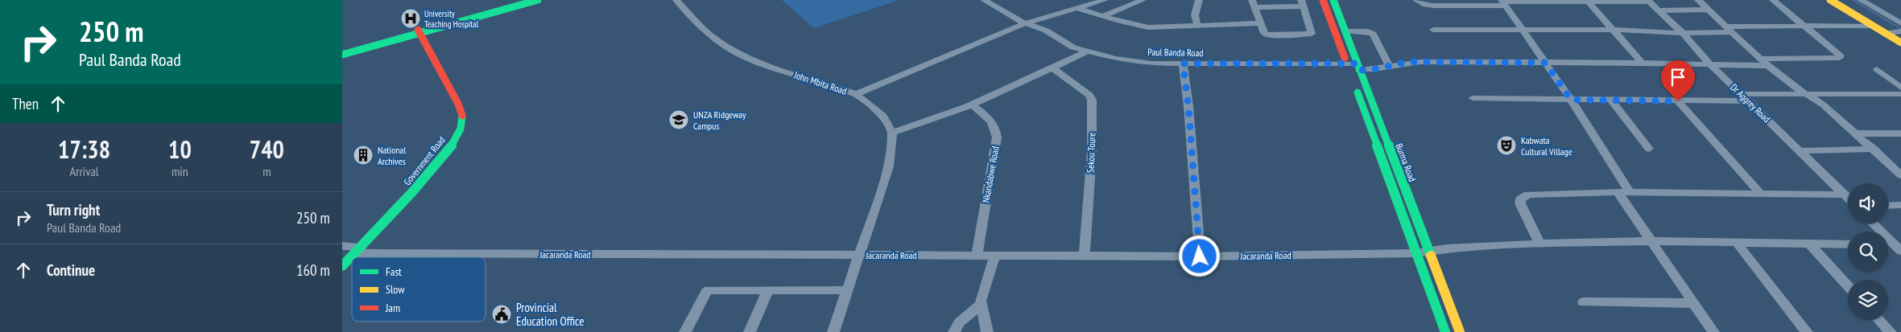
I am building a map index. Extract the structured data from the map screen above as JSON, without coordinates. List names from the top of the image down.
{
  "streets": {
    "main road": ["Government Road", "Burma Road"],
    "street": [
      "Paul Banda Road",
      "John Mbita Road",
      "Dr Aggrey Road",
      "Sekou Toure",
      "Nkandabwe Road",
      "Jacaranda Road"
    ]
  },
  "crossings": [
    ["Paul Banda Road", "Dr Aggrey Road"],
    ["Paul Banda Road", "Burma Road"],
    ["Sekou Toure", "Jacaranda Road"],
    ["Government Road", "Jacaranda Road"],
    ["Burma Road", "Jacaranda Road"],
    ["Nkandabwe Road", "Jacaranda Road"]
  ],
  "places": {
    "hospital": ["University Teaching Hospital"],
    "school or university": ["UNZA Ridgeway Campus"],
    "theatre": ["Kabwata Cultural Village"],
    "building": ["National Archives"],
    "public building": ["Provincial Education Office"]
  },
  "legend": ["Fast", "Slow", "Jam"],
  "page": {
    "turn": ["250 m", "Paul Banda Road"],
    "then": "Then",
    "eta": [
      "17:38",
      "Arrival",
      "10",
      "min",
      "740",
      "m"
    ],
    "list": [
      {
        "name": "Turn right",
        "note": "Paul Banda Road",
        "value": "250 m"
      },
      {
        "name": "Continue",
        "value": "160 m"
      }
    ]
  }
}
